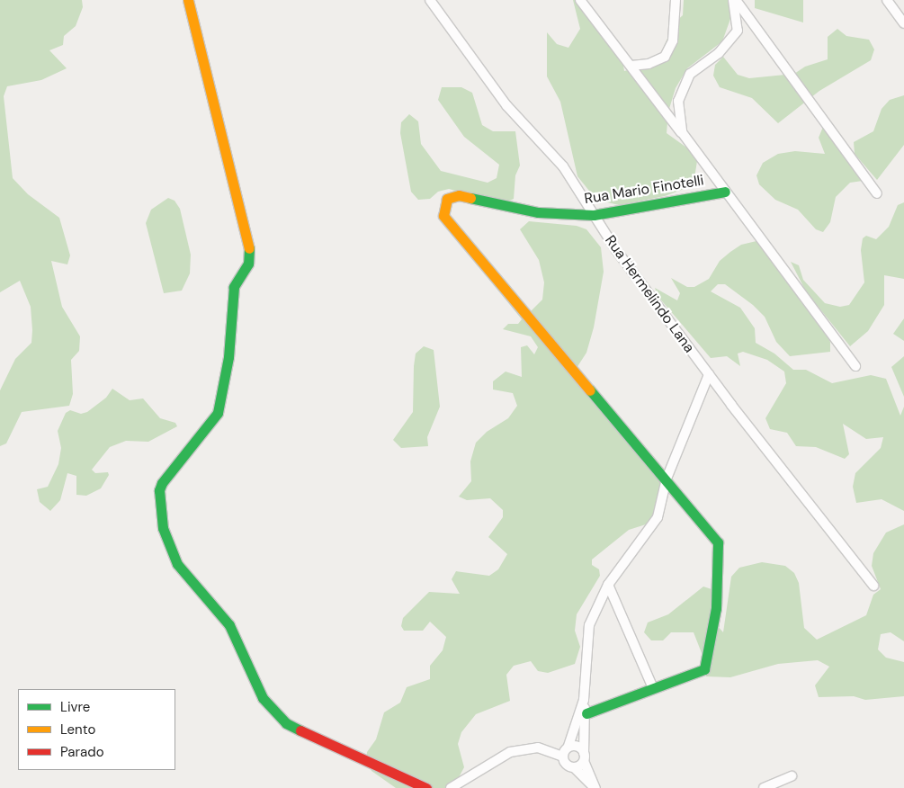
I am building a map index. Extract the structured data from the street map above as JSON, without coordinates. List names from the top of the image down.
{
  "streets": {
    "street": ["Rua Mario Finotelli", "Rua Hermelindo Lana"]
  },
  "crossings": [
    ["Rua Mario Finotelli", "Rua Hermelindo Lana"]
  ],
  "legend": ["Livre", "Lento", "Parado"]
}
